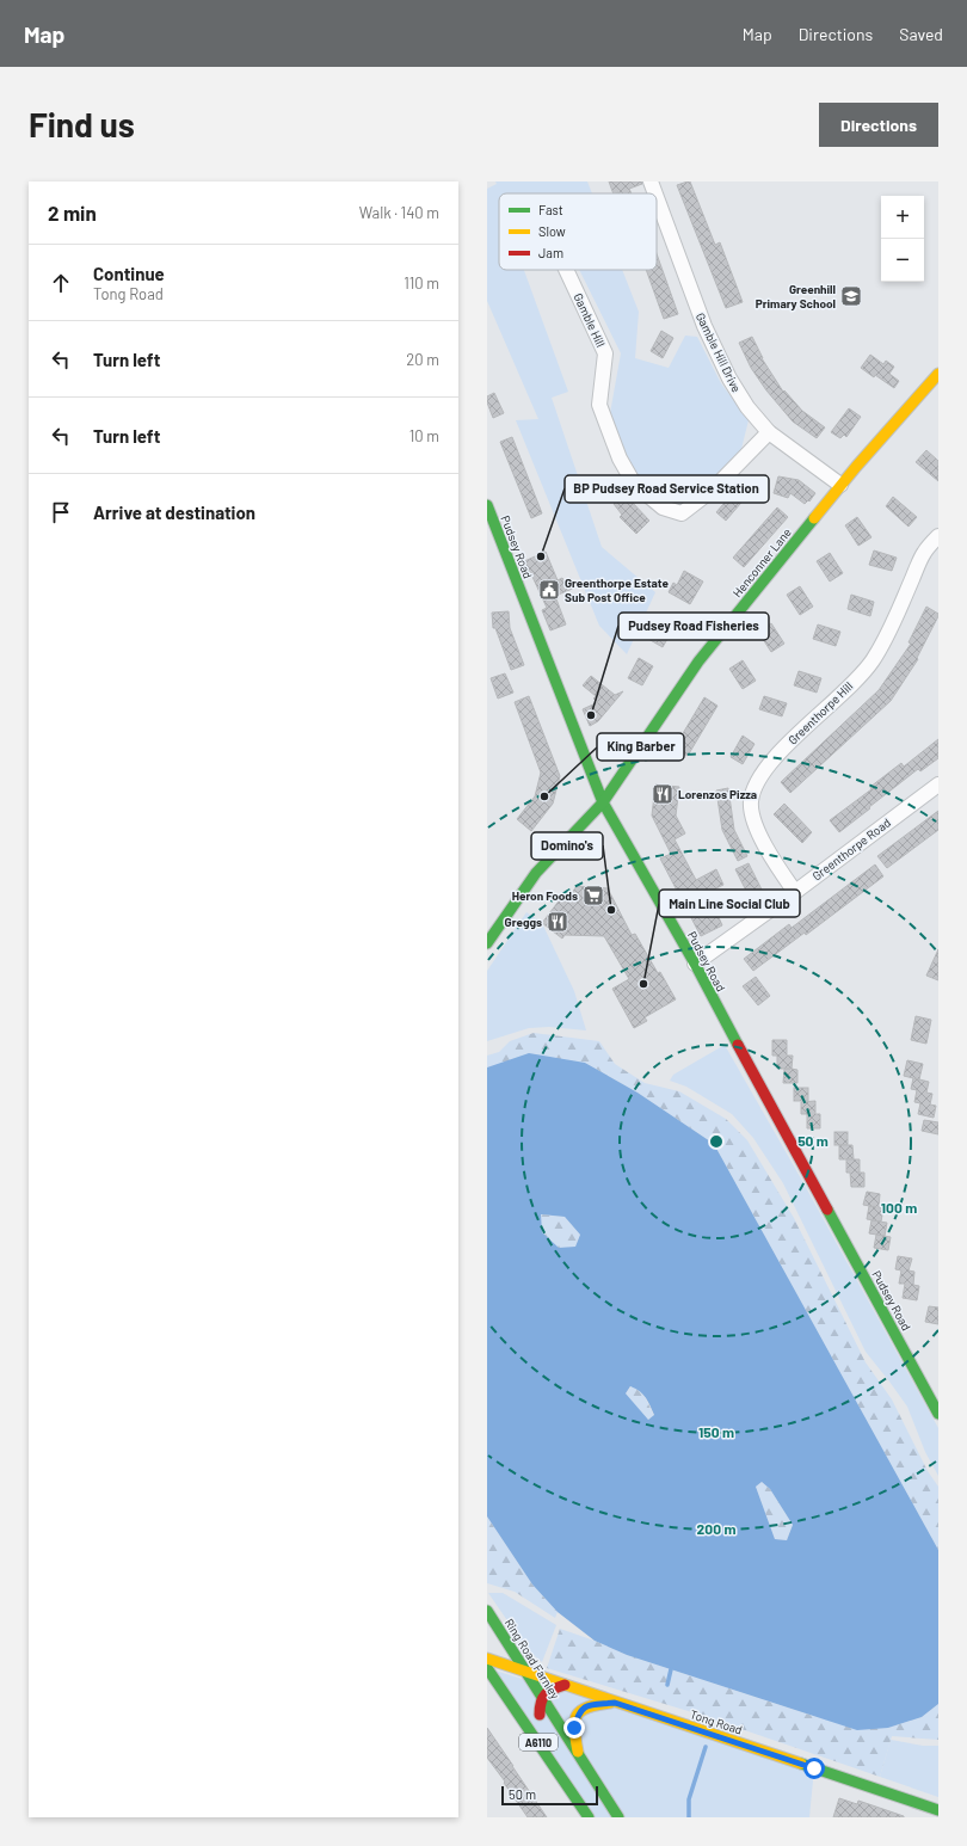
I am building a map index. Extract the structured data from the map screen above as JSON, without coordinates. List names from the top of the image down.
{
  "streets": {
    "main road": [
      "Pudsey Road",
      "Henconner Lane",
      "Ring Road Farnley",
      "Tong Road",
      "A6110"
    ],
    "street": [
      "Gamble Hill",
      "Gamble Hill Drive",
      "Greenthorpe Hill",
      "Greenthorpe Road"
    ]
  },
  "crossings": [
    ["Gamble Hill", "Gamble Hill Drive"],
    ["Gamble Hill Drive", "Henconner Lane"],
    ["Pudsey Road", "Henconner Lane"],
    ["Pudsey Road", "Greenthorpe Road"],
    ["Greenthorpe Hill", "Greenthorpe Road"],
    ["Ring Road Farnley", "Tong Road"],
    ["Ring Road Farnley", "A6110"]
  ],
  "places": {
    "school or university": ["Greenhill Primary School"],
    "other": [
      "BP Pudsey Road Service Station",
      "Pudsey Road Fisheries",
      "King Barber",
      "Domino's",
      "Main Line Social Club"
    ],
    "public building": ["Greenthorpe Estate Sub Post Office"],
    "restaurant": ["Lorenzos Pizza", "Greggs"],
    "supermarket": ["Heron Foods"]
  },
  "legend": ["Fast", "Slow", "Jam"],
  "scale_bar": "50 m",
  "page": {
    "header": "Map",
    "nav": ["Map", "Directions", "Saved"],
    "buttons": "Directions",
    "title": "Find us",
    "heading": ["2 min", "Walk · 140 m"],
    "map_buttons": ["+", "−"],
    "list": [
      ["Continue", "Tong Road", "110 m"],
      ["Turn left", "20 m"],
      ["Turn left", "10 m"],
      "Arrive at destination"
    ],
    "scale": "50 m"
  },
  "rings": [
    "50 m",
    "100 m",
    "150 m",
    "200 m"
  ]
}
